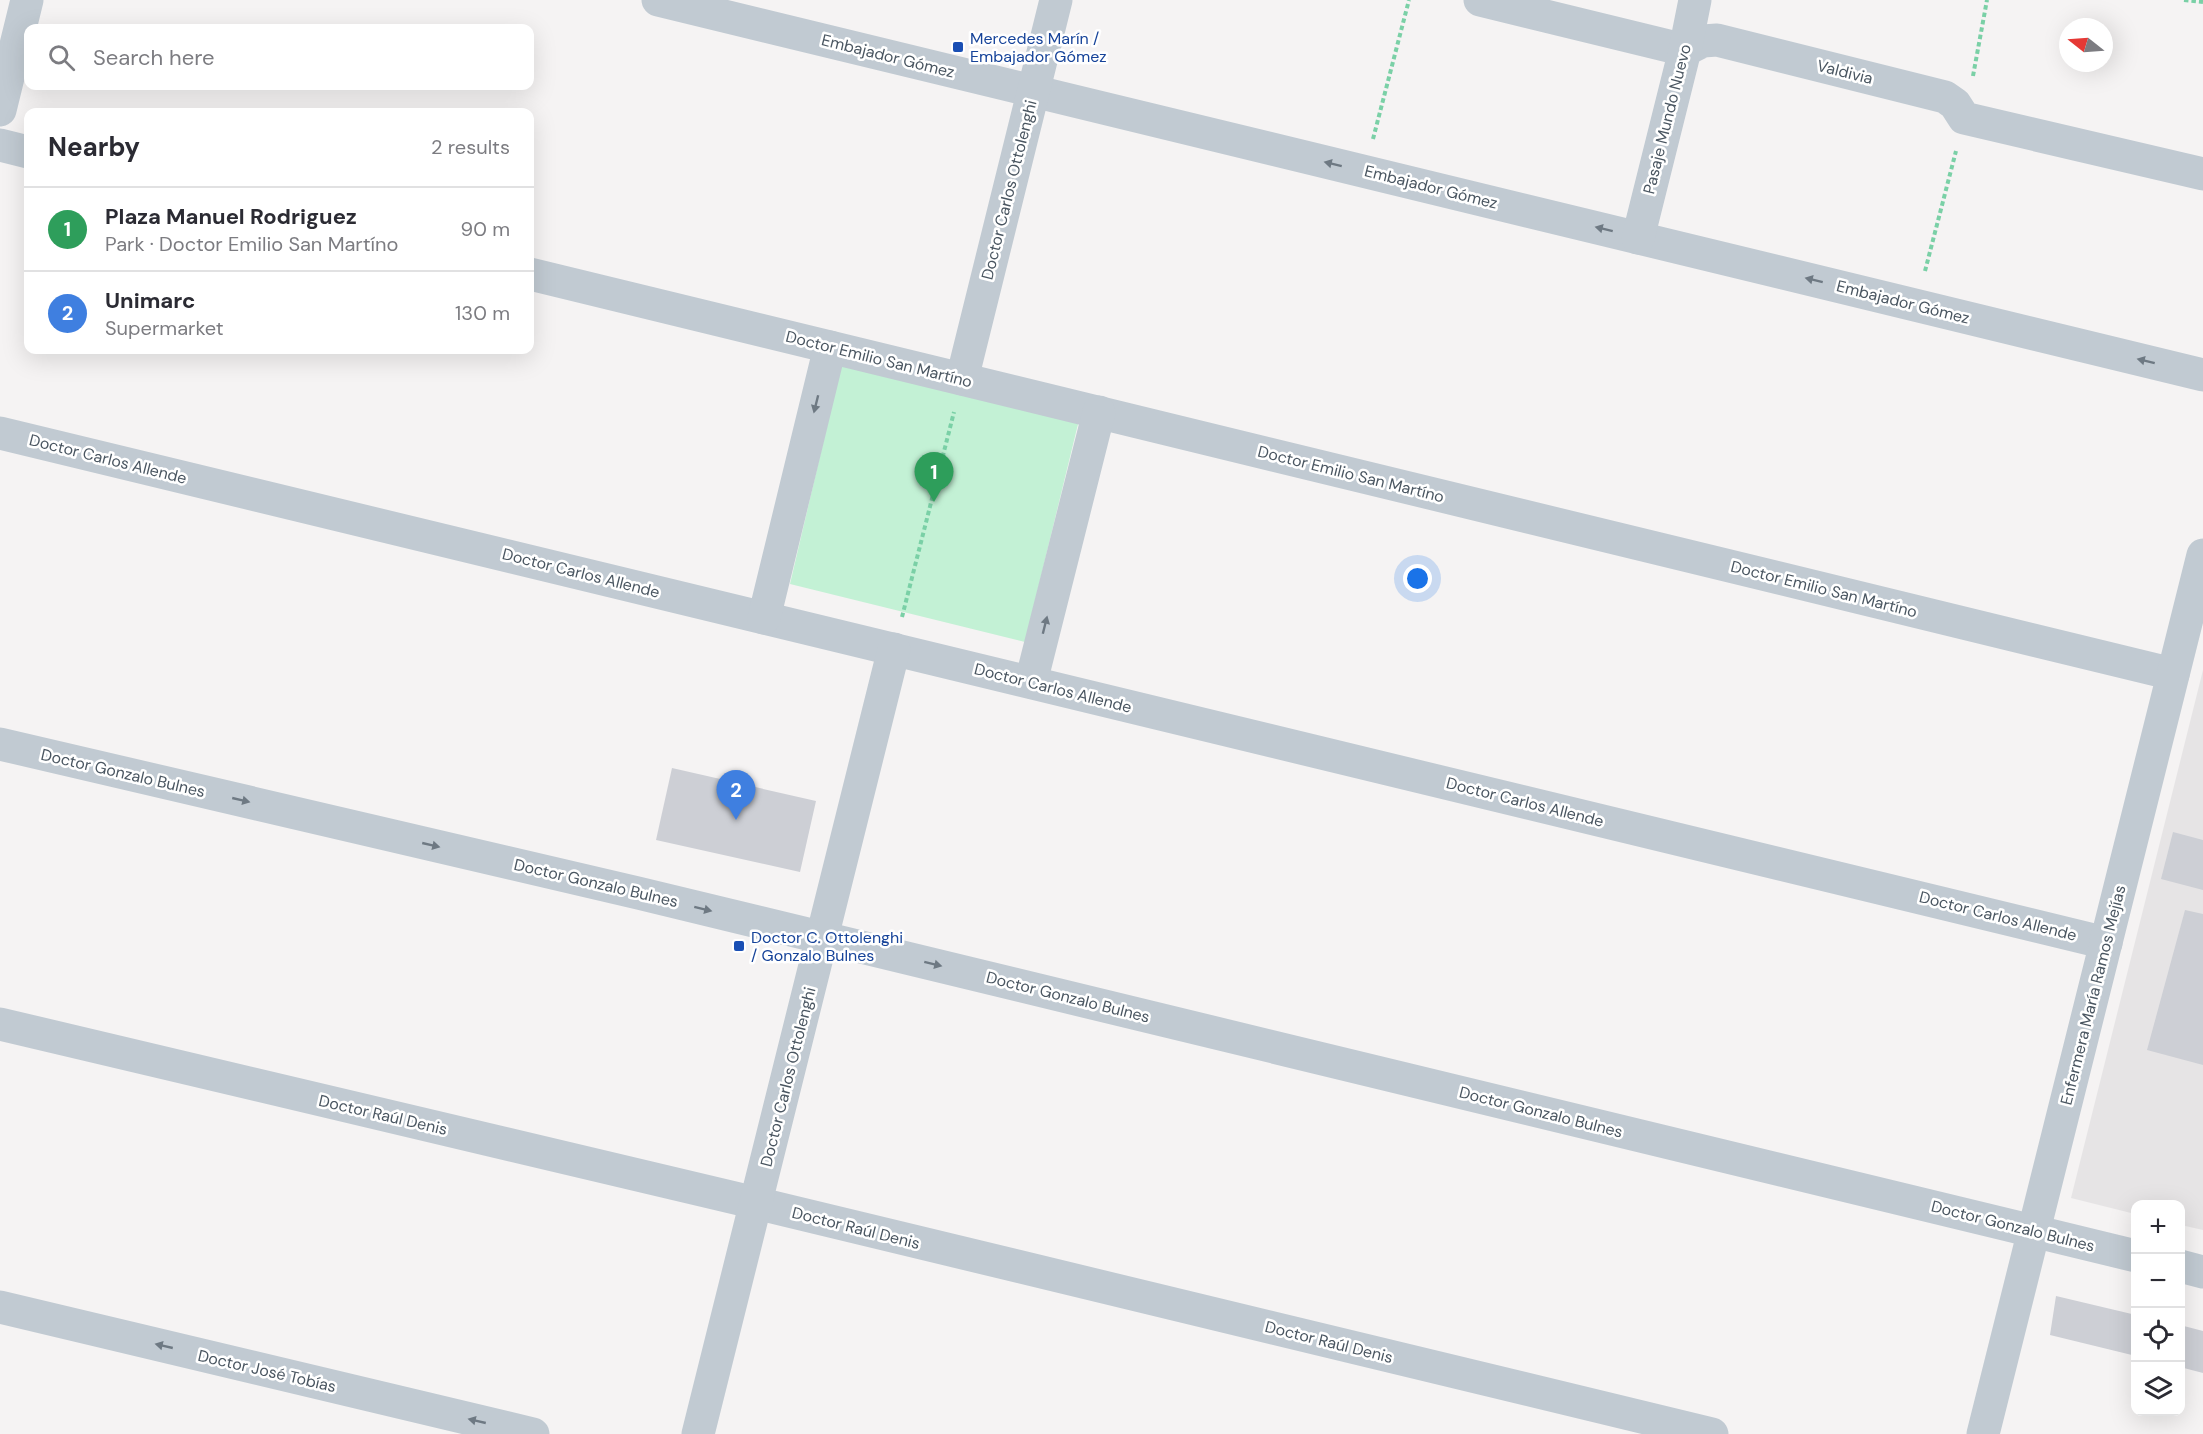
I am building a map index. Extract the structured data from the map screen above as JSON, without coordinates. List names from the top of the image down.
{
  "streets": {
    "street": [
      "Embajador Gómez",
      "Valdivia",
      "Pasaje Mundo Nuevo",
      "Doctor Carlos Ottolenghi",
      "Doctor Emilio San Martíno",
      "Doctor Carlos Allende",
      "Doctor Gonzalo Bulnes",
      "Enfermera María Ramos Mejías",
      "Doctor Raúl Denis",
      "Doctor José Tobías"
    ]
  },
  "crossings": [
    ["Embajador Gómez", "Pasaje Mundo Nuevo"],
    ["Embajador Gómez", "Doctor Carlos Ottolenghi"],
    ["Valdivia", "Pasaje Mundo Nuevo"],
    ["Doctor Carlos Ottolenghi", "Doctor Emilio San Martíno"],
    ["Doctor Carlos Ottolenghi", "Doctor Carlos Allende"],
    ["Doctor Carlos Ottolenghi", "Doctor Gonzalo Bulnes"],
    ["Doctor Carlos Ottolenghi", "Doctor Raúl Denis"],
    ["Doctor Emilio San Martíno", "Enfermera María Ramos Mejías"],
    ["Doctor Carlos Allende", "Enfermera María Ramos Mejías"],
    ["Doctor Gonzalo Bulnes", "Enfermera María Ramos Mejías"]
  ],
  "one_way": ["Embajador Gómez", "Doctor Gonzalo Bulnes", "Doctor José Tobías"],
  "places": {
    "transit": ["Mercedes Marín / Embajador Gómez", "Doctor C. Ottolenghi / Gonzalo Bulnes"]
  },
  "north": "left",
  "page": {
    "search": "Search here",
    "heading": ["Nearby", "2 results"],
    "list": [
      {
        "mark": "1",
        "name": "Plaza Manuel Rodriguez",
        "note": "Park · Doctor Emilio San Martíno",
        "value": "90 m"
      },
      {
        "mark": "2",
        "name": "Unimarc",
        "note": "Supermarket",
        "value": "130 m"
      }
    ],
    "pins": ["1", "2"],
    "map_buttons": ["+", "−"]
  }
}
